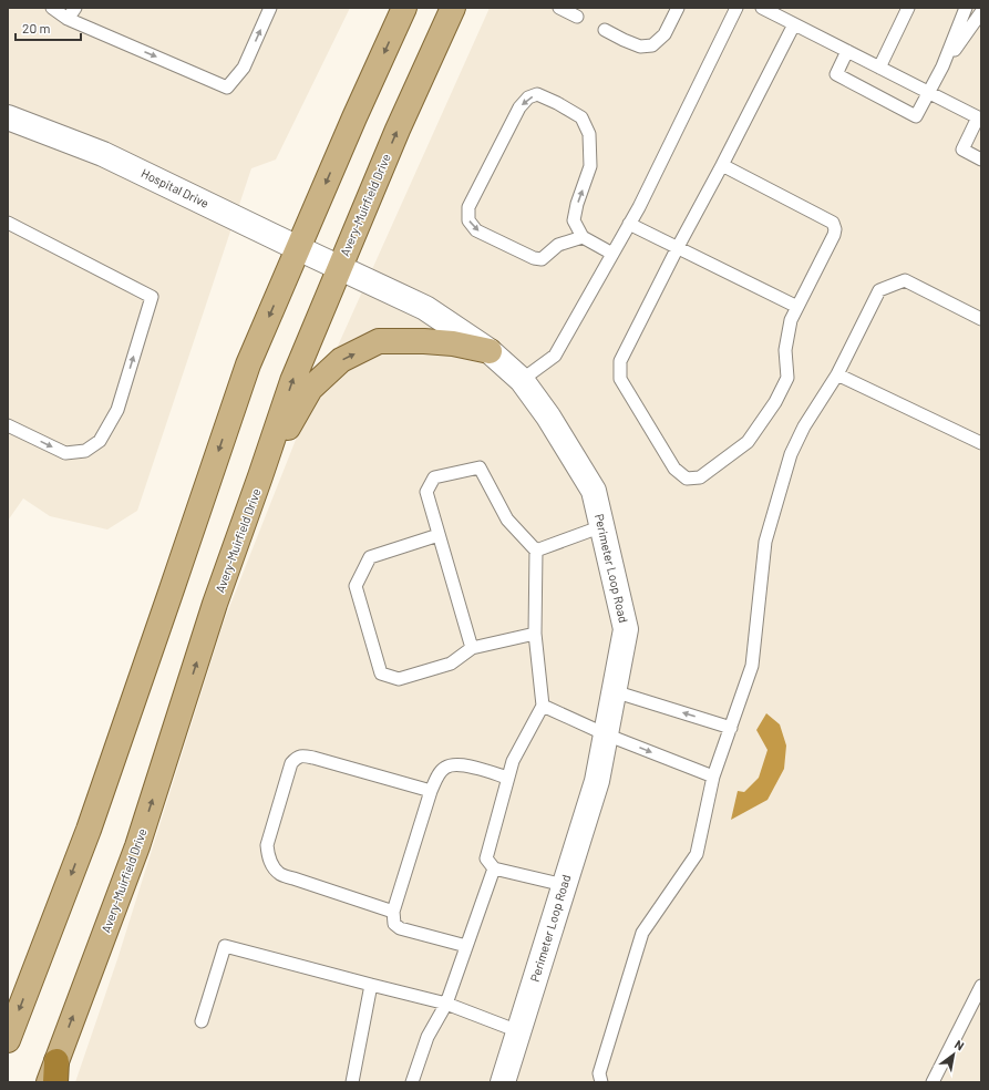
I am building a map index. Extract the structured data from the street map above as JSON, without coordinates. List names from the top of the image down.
{
  "streets": {
    "main road": ["Avery-Muirfield Drive"],
    "street": ["Hospital Drive", "Perimeter Loop Road"]
  },
  "crossings": [
    ["Hospital Drive", "Avery-Muirfield Drive"],
    ["Hospital Drive", "Perimeter Loop Road"],
    ["Avery-Muirfield Drive", "Perimeter Loop Road"]
  ],
  "scale_bar": "20 m",
  "north": "top right"
}
